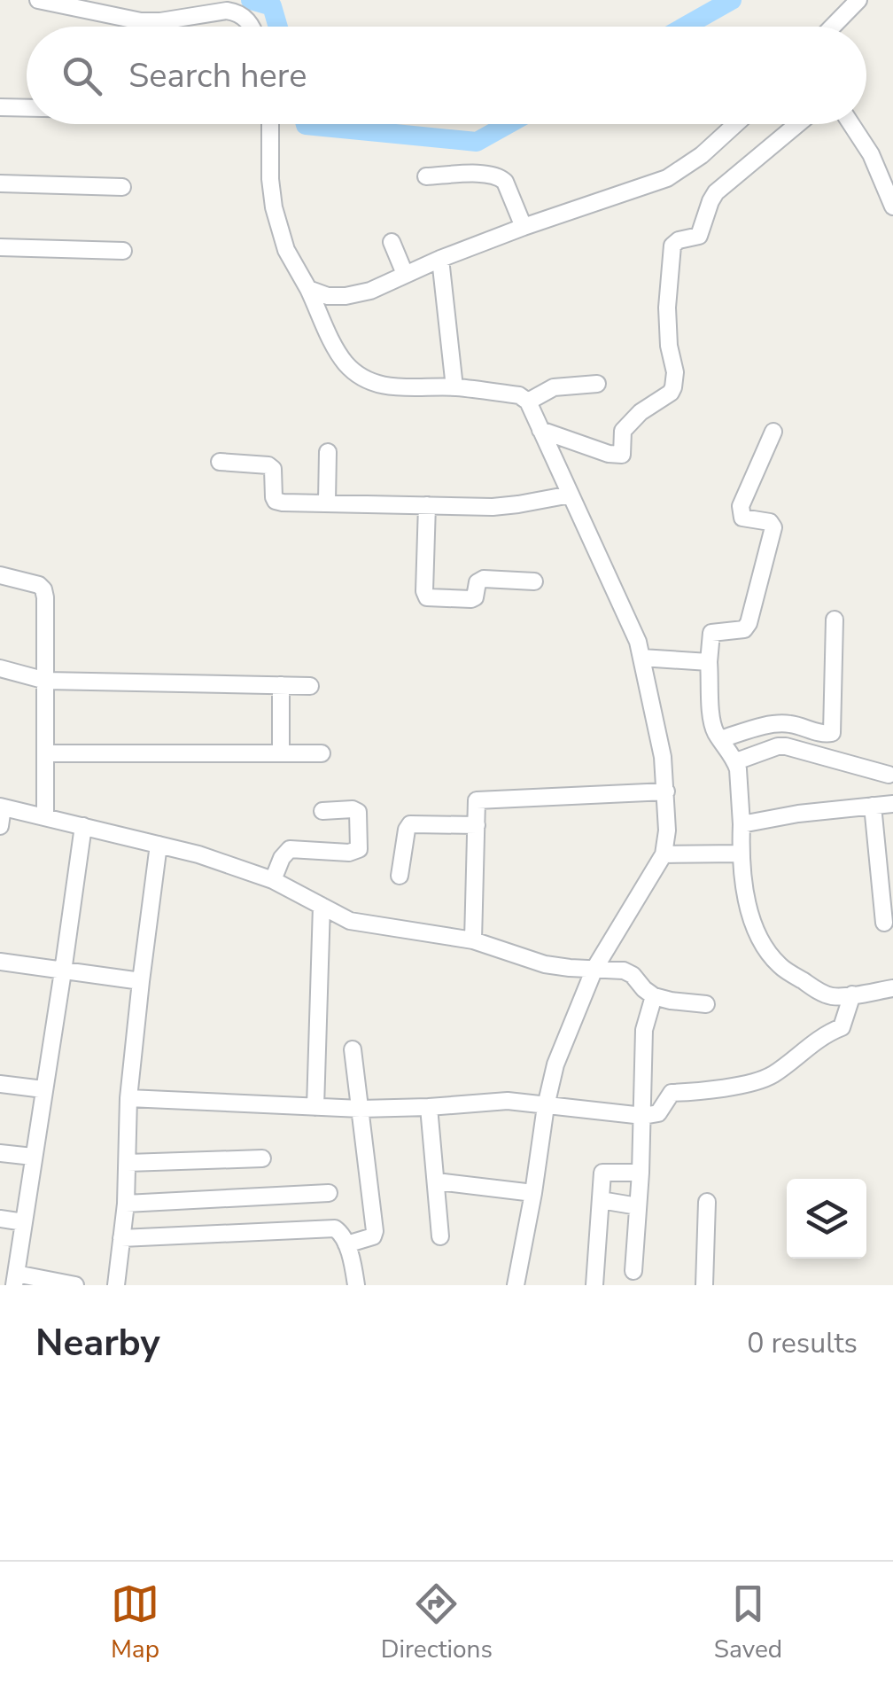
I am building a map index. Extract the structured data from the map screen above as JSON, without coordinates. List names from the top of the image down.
{
  "page": {
    "search": "Search here",
    "heading": ["Nearby", "0 results"],
    "nav": ["Map", "Directions", "Saved"]
  }
}
